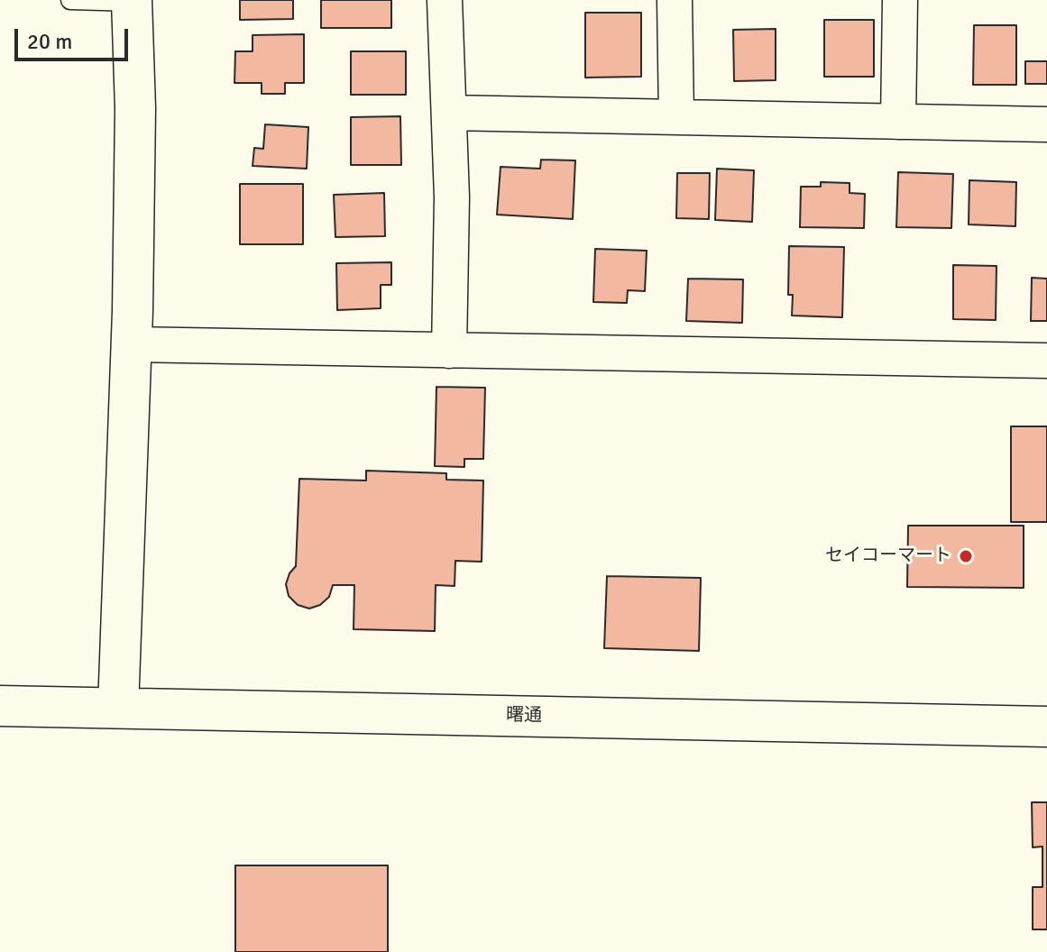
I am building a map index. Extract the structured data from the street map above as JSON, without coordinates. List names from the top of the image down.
{
  "streets": {
    "street": ["曙通"]
  },
  "places": ["セイコーマート"],
  "scale_bar": "20 m"
}
